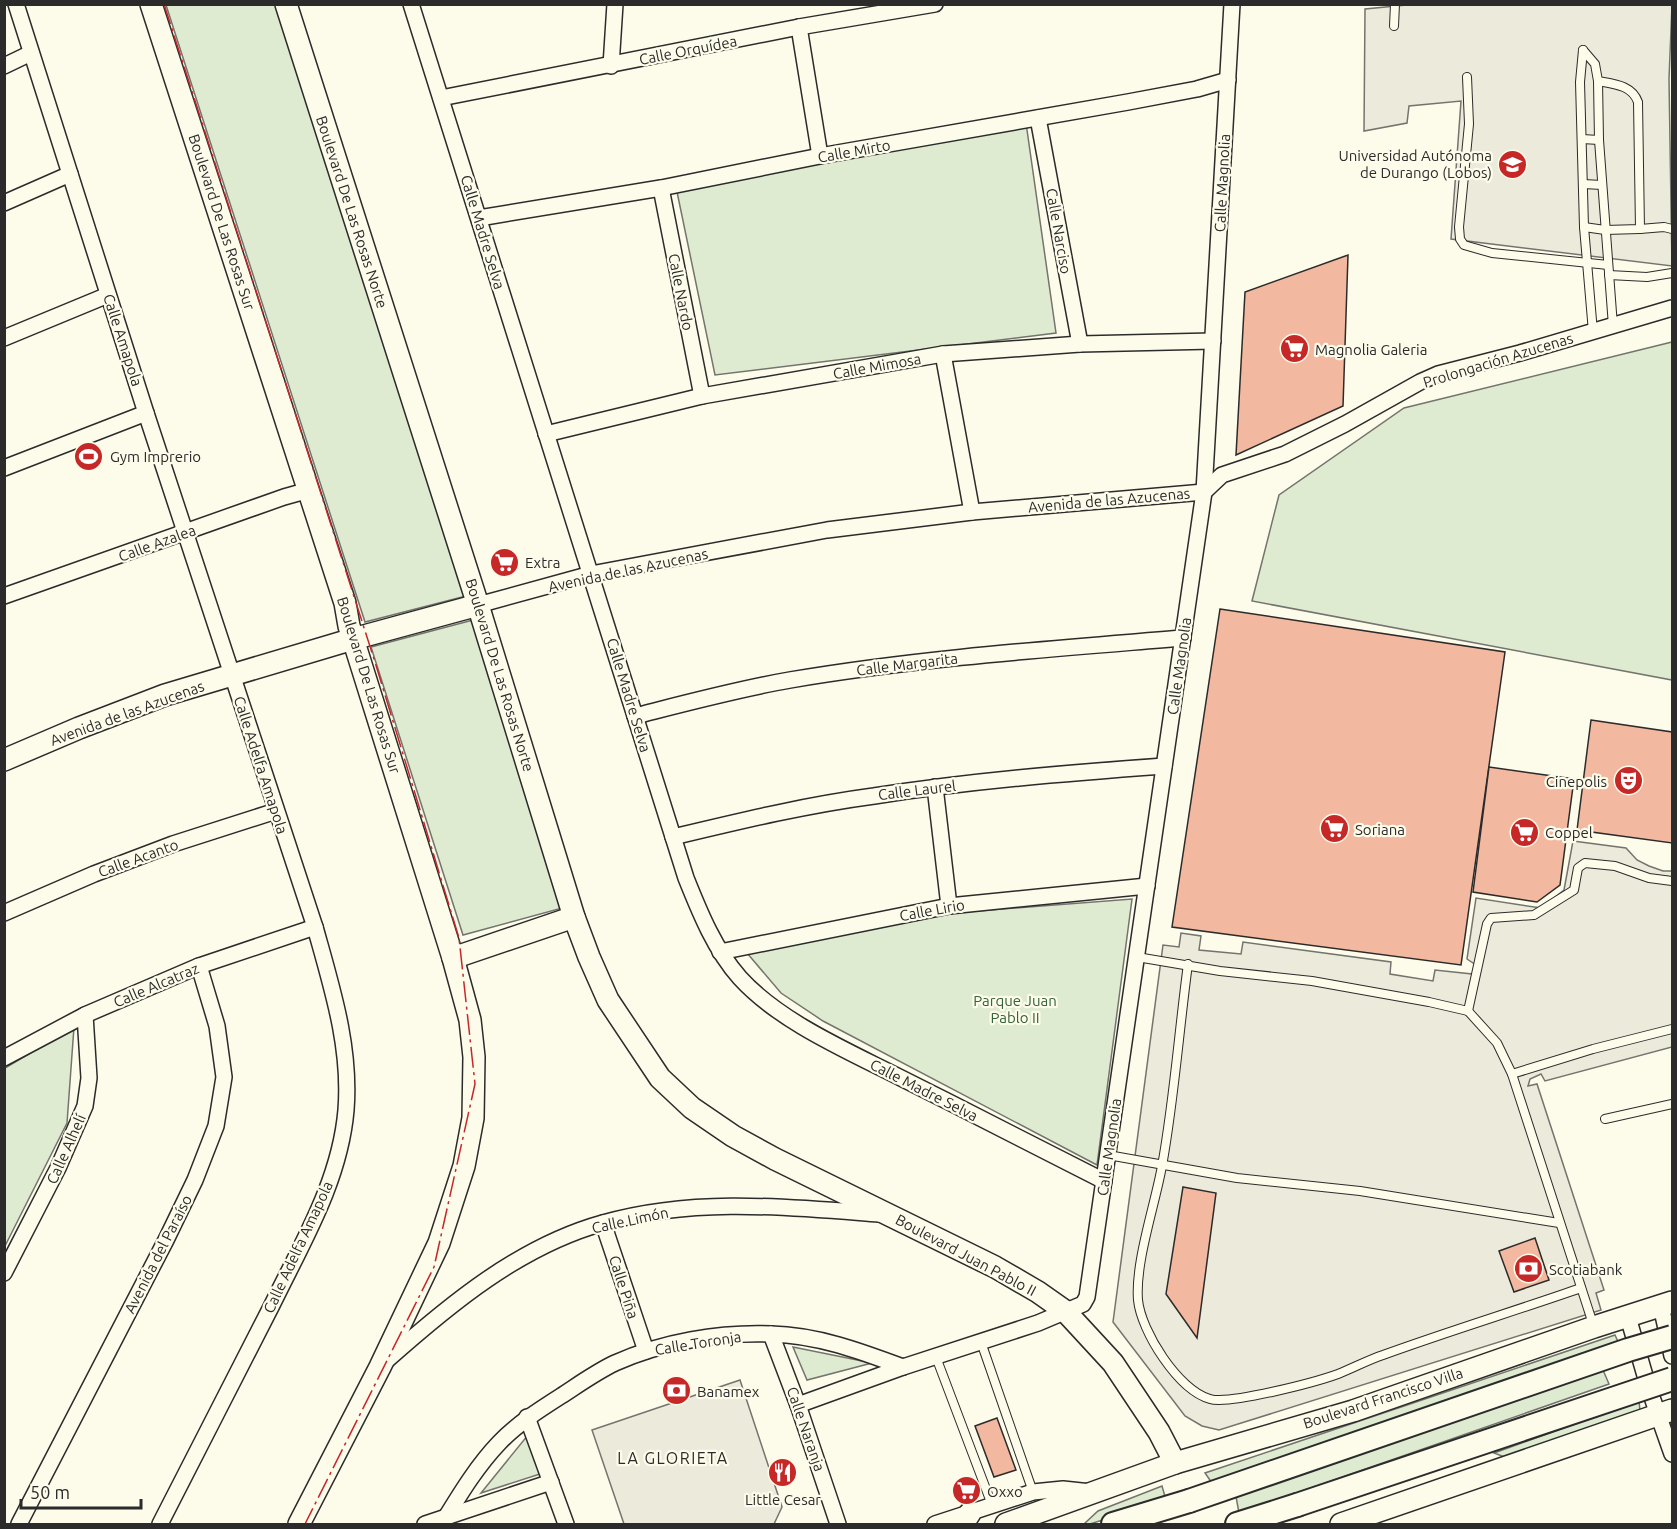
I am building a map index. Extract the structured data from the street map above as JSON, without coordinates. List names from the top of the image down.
{
  "streets": {
    "main road": [
      "Boulevard De Las Rosas Norte",
      "Boulevard De Las Rosas Sur",
      "Avenida de las Azucenas",
      "Boulevard Juan Pablo II",
      "Boulevard Francisco Villa"
    ],
    "street": [
      "Calle Orquídea",
      "Calle Mirto",
      "Calle Magnolia",
      "Calle Narciso",
      "Calle Madre Selva",
      "Calle Nardo",
      "Calle Amapola",
      "Prolongación Azucenas",
      "Calle Mimosa",
      "Calle Azalea",
      "Calle Margarita",
      "Calle Adelfa Amapola",
      "Calle Laurel",
      "Calle Acanto",
      "Calle Lirio",
      "Calle Alcatraz",
      "Calle Alhelí",
      "Calle Limón",
      "Avenida del Paraíso",
      "Calle Piña",
      "Calle Toronja",
      "Calle Naranja"
    ]
  },
  "crossings": [
    ["Calle Orquídea", "Calle Madre Selva"],
    ["Calle Mirto", "Calle Magnolia"],
    ["Calle Mirto", "Calle Narciso"],
    ["Calle Mirto", "Calle Madre Selva"],
    ["Calle Mirto", "Calle Nardo"],
    ["Calle Magnolia", "Calle Madre Selva"],
    ["Calle Magnolia", "Prolongación Azucenas"],
    ["Calle Magnolia", "Calle Mimosa"],
    ["Calle Magnolia", "Avenida de las Azucenas"],
    ["Calle Magnolia", "Calle Margarita"],
    ["Calle Magnolia", "Calle Laurel"],
    ["Calle Magnolia", "Calle Lirio"],
    ["Calle Magnolia", "Boulevard Juan Pablo II"],
    ["Boulevard De Las Rosas Norte", "Avenida de las Azucenas"],
    ["Boulevard De Las Rosas Norte", "Calle Limón"],
    ["Boulevard De Las Rosas Norte", "Boulevard Juan Pablo II"],
    ["Boulevard De Las Rosas Sur", "Avenida de las Azucenas"],
    ["Boulevard De Las Rosas Sur", "Calle Azalea"],
    ["Boulevard De Las Rosas Sur", "Calle Limón"],
    ["Calle Narciso", "Calle Mimosa"],
    ["Calle Madre Selva", "Calle Mimosa"],
    ["Calle Madre Selva", "Avenida de las Azucenas"],
    ["Calle Madre Selva", "Calle Margarita"],
    ["Calle Madre Selva", "Calle Laurel"],
    ["Calle Madre Selva", "Calle Lirio"],
    ["Calle Nardo", "Calle Mimosa"],
    ["Calle Amapola", "Avenida de las Azucenas"],
    ["Calle Amapola", "Calle Azalea"],
    ["Calle Amapola", "Calle Adelfa Amapola"],
    ["Prolongación Azucenas", "Avenida de las Azucenas"],
    ["Avenida de las Azucenas", "Calle Adelfa Amapola"],
    ["Calle Adelfa Amapola", "Calle Acanto"],
    ["Calle Adelfa Amapola", "Calle Alcatraz"],
    ["Calle Alcatraz", "Calle Alhelí"],
    ["Calle Alcatraz", "Avenida del Paraíso"],
    ["Calle Limón", "Boulevard Juan Pablo II"],
    ["Calle Limón", "Calle Piña"],
    ["Boulevard Juan Pablo II", "Boulevard Francisco Villa"],
    ["Calle Piña", "Calle Toronja"],
    ["Calle Toronja", "Calle Naranja"]
  ],
  "districts": ["LA GLORIETA"],
  "parks": ["Parque Juan Pablo II"],
  "places": {
    "school or university": ["Universidad Autónoma de Durango (Lobos)"],
    "supermarket": [
      "Magnolia Galeria",
      "Extra",
      "Soriana",
      "Coppel",
      "Oxxo"
    ],
    "sports": ["Gym Imprerio"],
    "theatre": ["Cinepolis"],
    "bank": ["Scotiabank", "Banamex"],
    "restaurant": ["Little Cesar"]
  },
  "scale_bar": "50 m"
}
